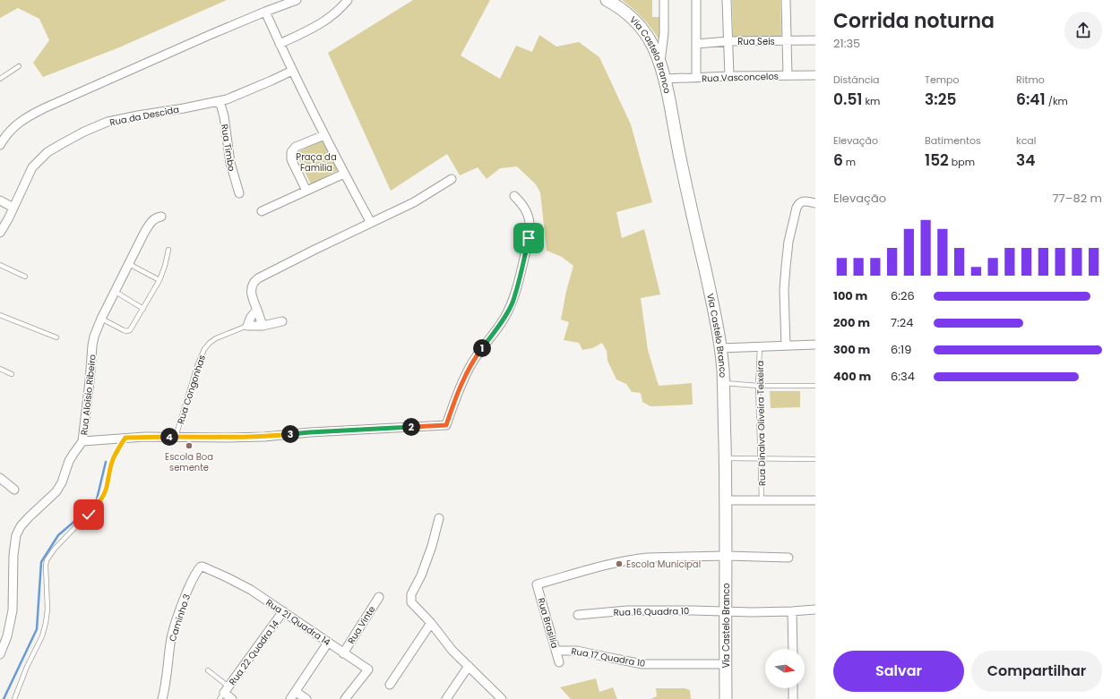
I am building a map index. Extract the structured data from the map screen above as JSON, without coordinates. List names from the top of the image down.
{
  "streets": {
    "main road": ["Via Castelo Branco"],
    "street": [
      "Rua Seis",
      "Rua Vasconcelos",
      "Rua da Descida",
      "Rua Timbo",
      "Rua Aloísio Ribeiro",
      "Rua 16 Quadra 10",
      "Caminho 3",
      "Rua 21 Quadra 14",
      "Rua Brasilia",
      "Rua Vinte",
      "Rua 22 Quadra 14",
      "Rua 17 Quadra 10"
    ],
    "lane": ["Rua Congonhas", "Rua Dinalva Oliveira Teixeira"]
  },
  "crossings": [
    ["Via Castelo Branco", "Rua Vasconcelos"],
    ["Via Castelo Branco", "Rua 16 Quadra 10"],
    ["Via Castelo Branco", "Rua Brasilia"],
    ["Via Castelo Branco", "Rua 17 Quadra 10"],
    ["Rua da Descida", "Rua Timbo"],
    ["Caminho 3", "Rua 21 Quadra 14"],
    ["Rua 21 Quadra 14", "Rua Vinte"],
    ["Rua 21 Quadra 14", "Rua 22 Quadra 14"],
    ["Rua Brasilia", "Rua 17 Quadra 10"]
  ],
  "parks": ["Praça da Família"],
  "places": ["Escola Boa semente", "Escola Municipal"],
  "north": "right",
  "page": {
    "heading": ["Corrida noturna", "21:35"],
    "stats": [
      ["Distância", "0.51 km"],
      ["Tempo", "3:25"],
      ["Ritmo", "6:41 /km"],
      ["Elevação", "6 m"],
      ["Batimentos", "152 bpm"],
      ["kcal", "34"]
    ],
    "chart": ["Elevação", "77–82 m"],
    "list": [
      {
        "name": "100 m",
        "note": "6:26"
      },
      {
        "name": "200 m",
        "note": "7:24"
      },
      {
        "name": "300 m",
        "note": "6:19"
      },
      {
        "name": "400 m",
        "note": "6:34"
      }
    ],
    "pins": [
      "1",
      "2",
      "3",
      "4"
    ],
    "buttons": ["Salvar", "Compartilhar"]
  }
}
